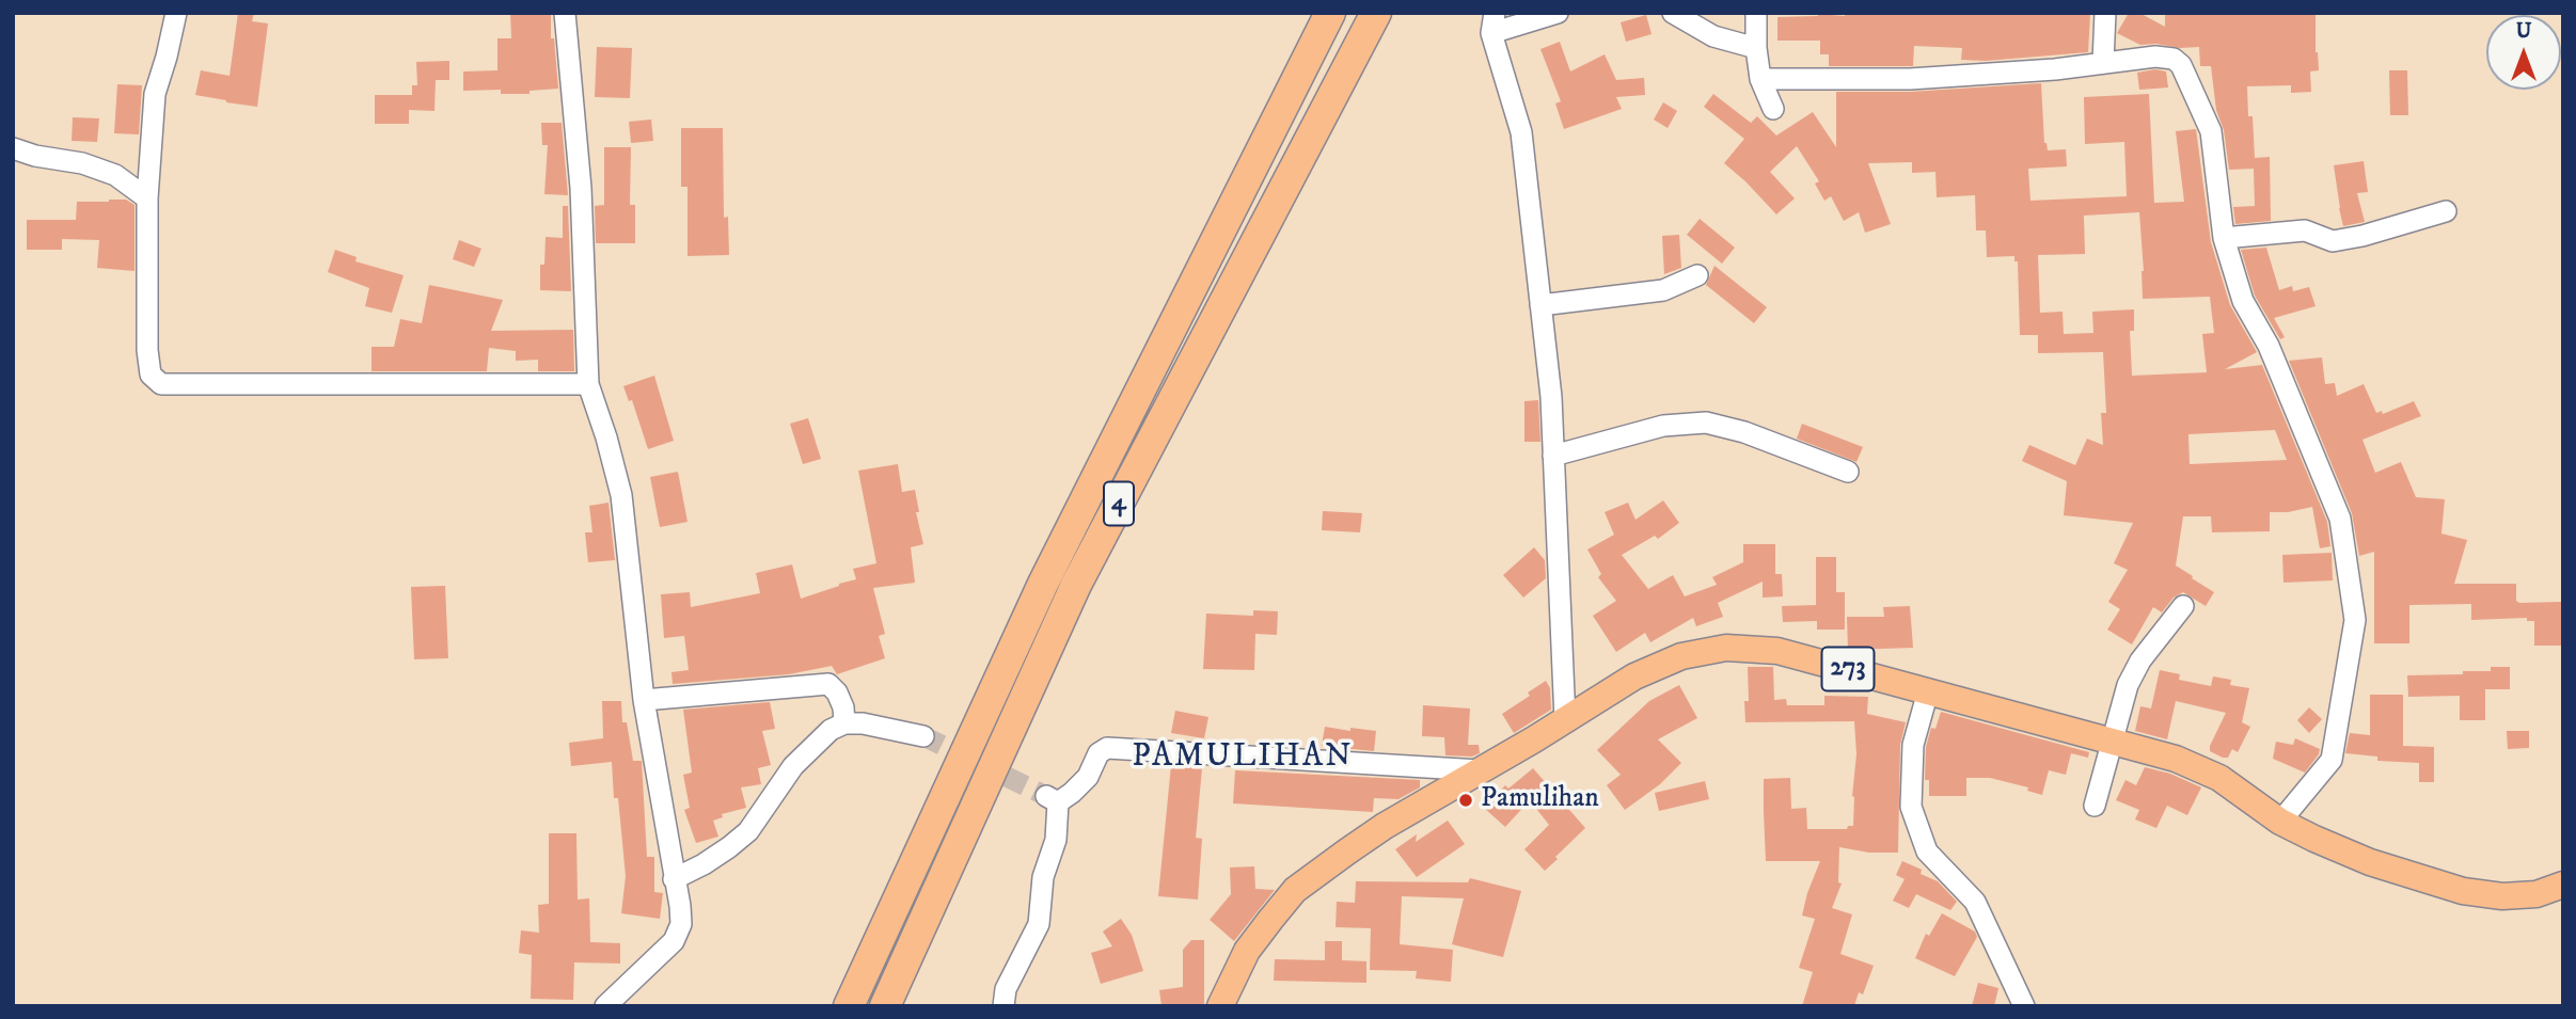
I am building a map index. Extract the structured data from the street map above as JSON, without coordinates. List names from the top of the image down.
{
  "streets": {
    "highway": ["4"],
    "main road": ["273"]
  },
  "districts": ["PAMULIHAN"],
  "places": ["Pamulihan"],
  "north": "top"
}
